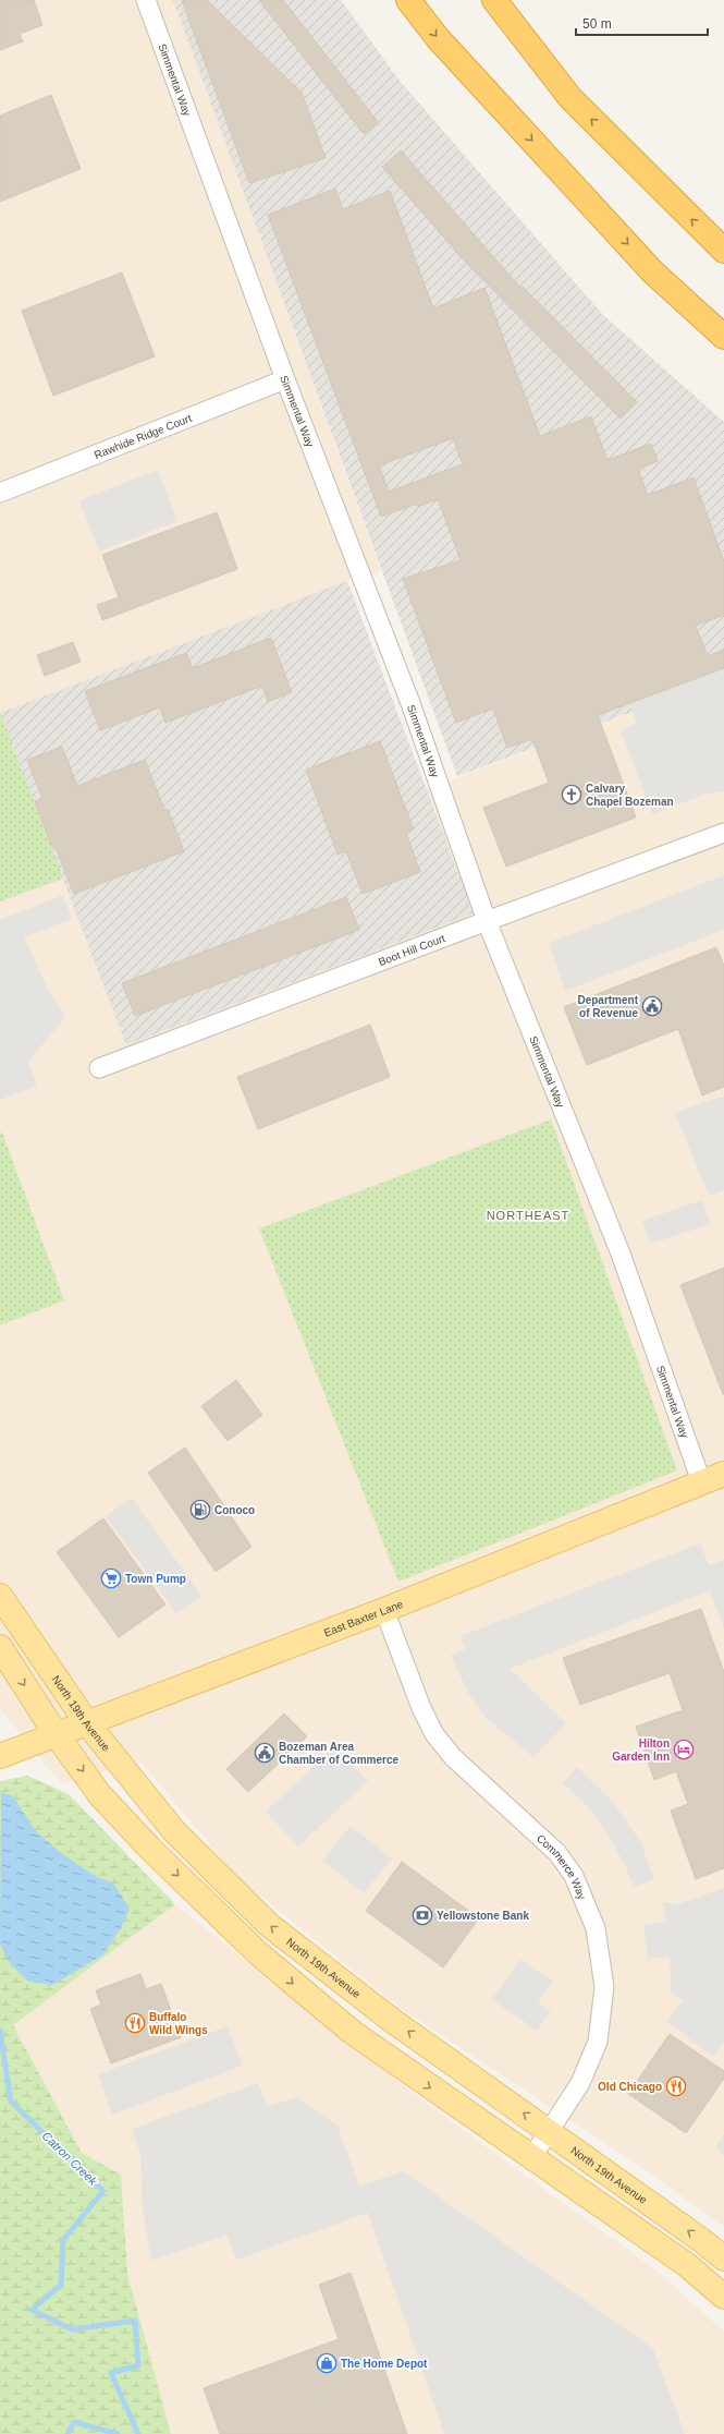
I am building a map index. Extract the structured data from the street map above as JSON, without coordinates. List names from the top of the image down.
{
  "streets": {
    "main road": ["East Baxter Lane", "North 19th Avenue"],
    "street": [
      "Simmental Way",
      "Rawhide Ridge Court",
      "Boot Hill Court",
      "Commerce Way"
    ]
  },
  "crossings": [
    ["Simmental Way", "Rawhide Ridge Court"],
    ["Simmental Way", "Boot Hill Court"],
    ["Simmental Way", "East Baxter Lane"],
    ["East Baxter Lane", "North 19th Avenue"],
    ["East Baxter Lane", "Commerce Way"],
    ["North 19th Avenue", "Commerce Way"]
  ],
  "districts": ["NORTHEAST"],
  "water": ["Catron Creek"],
  "places": {
    "church": ["Calvary Chapel Bozeman"],
    "public building": ["Department of Revenue", "Bozeman Area Chamber of Commerce"],
    "fuel station": ["Conoco"],
    "supermarket": ["Town Pump"],
    "hotel": ["Hilton Garden Inn"],
    "bank": ["Yellowstone Bank"],
    "restaurant": ["Buffalo Wild Wings", "Old Chicago"],
    "shop": ["The Home Depot"]
  },
  "scale_bar": "50 m"
}
